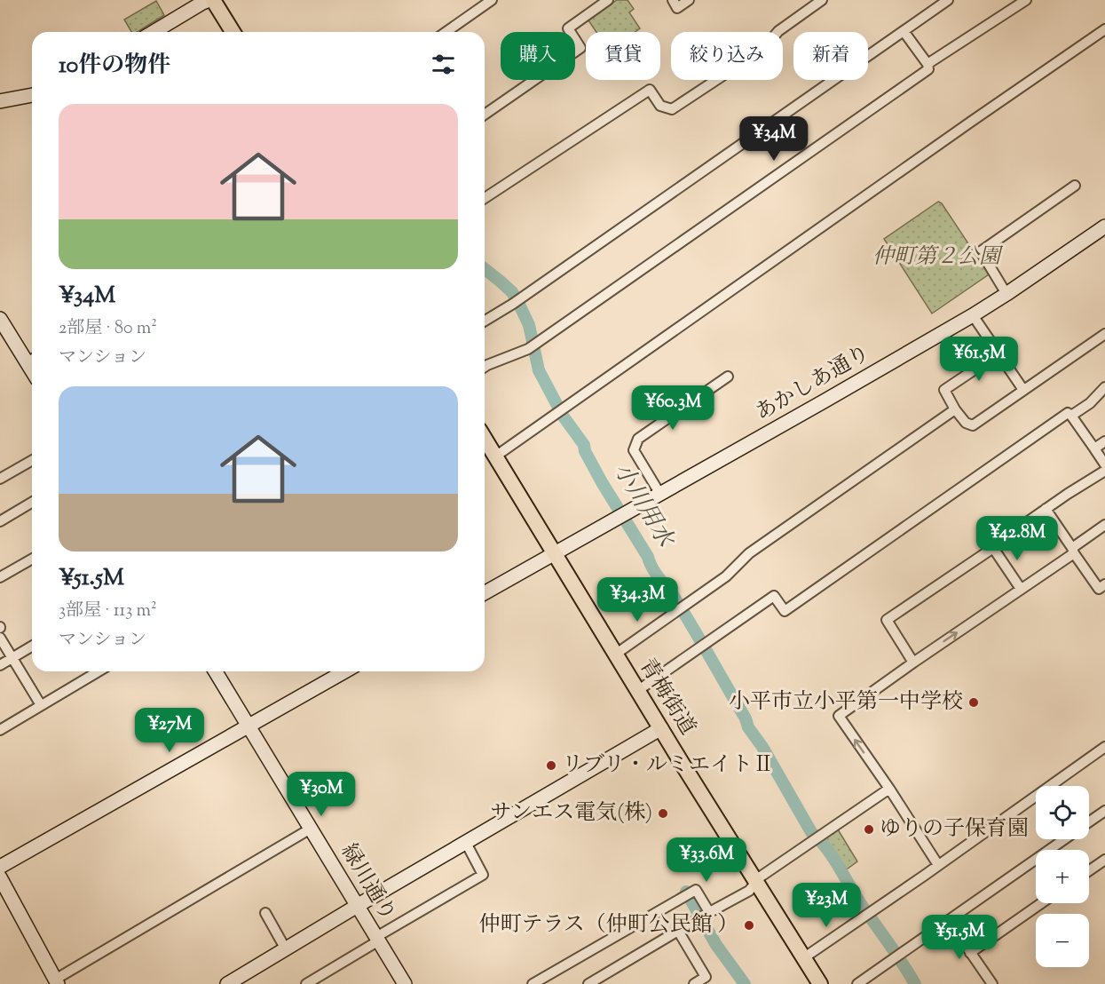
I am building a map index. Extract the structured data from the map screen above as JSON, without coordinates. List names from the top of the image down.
{
  "streets": {
    "main road": ["青梅街道"],
    "street": ["あかしあ通り", "緑川通り"]
  },
  "crossings": [
    ["あかしあ通り", "青梅街道"]
  ],
  "water": ["小川用水"],
  "parks": ["仲町第２公園"],
  "places": [
    "小平市立小平第一中学校",
    "リブリ・ルミエイトⅡ",
    "サンエス電気(株)",
    "ゆりの子保育園",
    "仲町テラス（仲町公民館 ）"
  ],
  "page": {
    "chip": [
      "購入",
      "賃貸",
      "絞り込み",
      "新着"
    ],
    "heading": "10件の物件",
    "list": [
      {
        "name": "¥34M",
        "note": "2部屋 · 80 m² · マンション"
      },
      {
        "name": "¥51.5M",
        "note": "3部屋 · 113 m² · マンション"
      }
    ],
    "price": [
      "¥34M",
      "¥61.5M",
      "¥60.3M",
      "¥42.8M",
      "¥34.3M",
      "¥27M",
      "¥30M",
      "¥33.6M",
      "¥23M",
      "¥51.5M"
    ],
    "map_buttons": ["+", "−"]
  }
}
